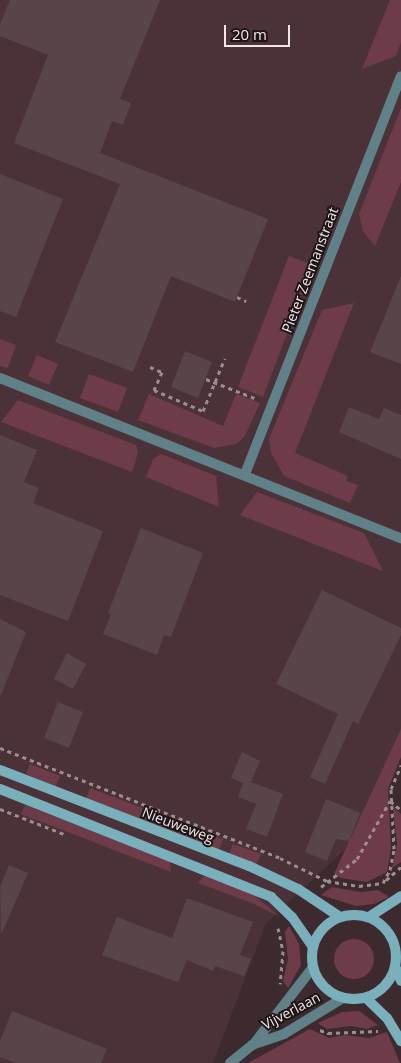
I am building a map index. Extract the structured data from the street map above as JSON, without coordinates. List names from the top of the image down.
{
  "streets": {
    "street": ["Pieter Zeemanstraat", "Nieuweweg", "Vijverlaan"]
  },
  "crossings": [
    ["Nieuweweg", "Vijverlaan"]
  ],
  "scale_bar": "20 m"
}
